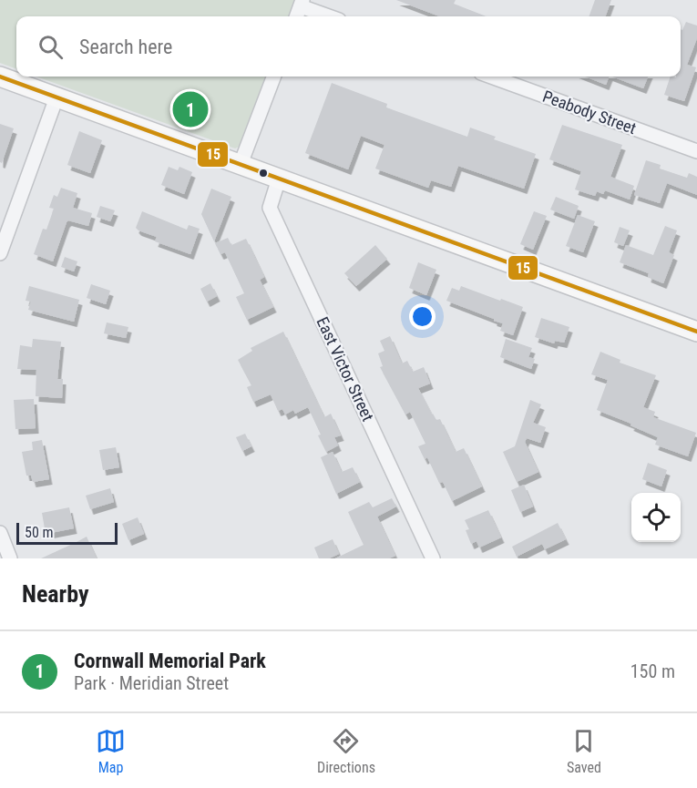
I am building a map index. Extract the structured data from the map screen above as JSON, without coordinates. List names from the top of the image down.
{
  "streets": {
    "street": ["Peabody Street", "East Victor Street"]
  },
  "lines": ["transit line 15"],
  "scale_bar": "50 m",
  "page": {
    "search": "Search here",
    "pins": "1",
    "scale": "50 m",
    "heading": "Nearby",
    "list": [
      {
        "mark": "1",
        "name": "Cornwall Memorial Park",
        "note": "Park · Meridian Street",
        "value": "150 m"
      }
    ],
    "nav": ["Map", "Directions", "Saved"]
  }
}
